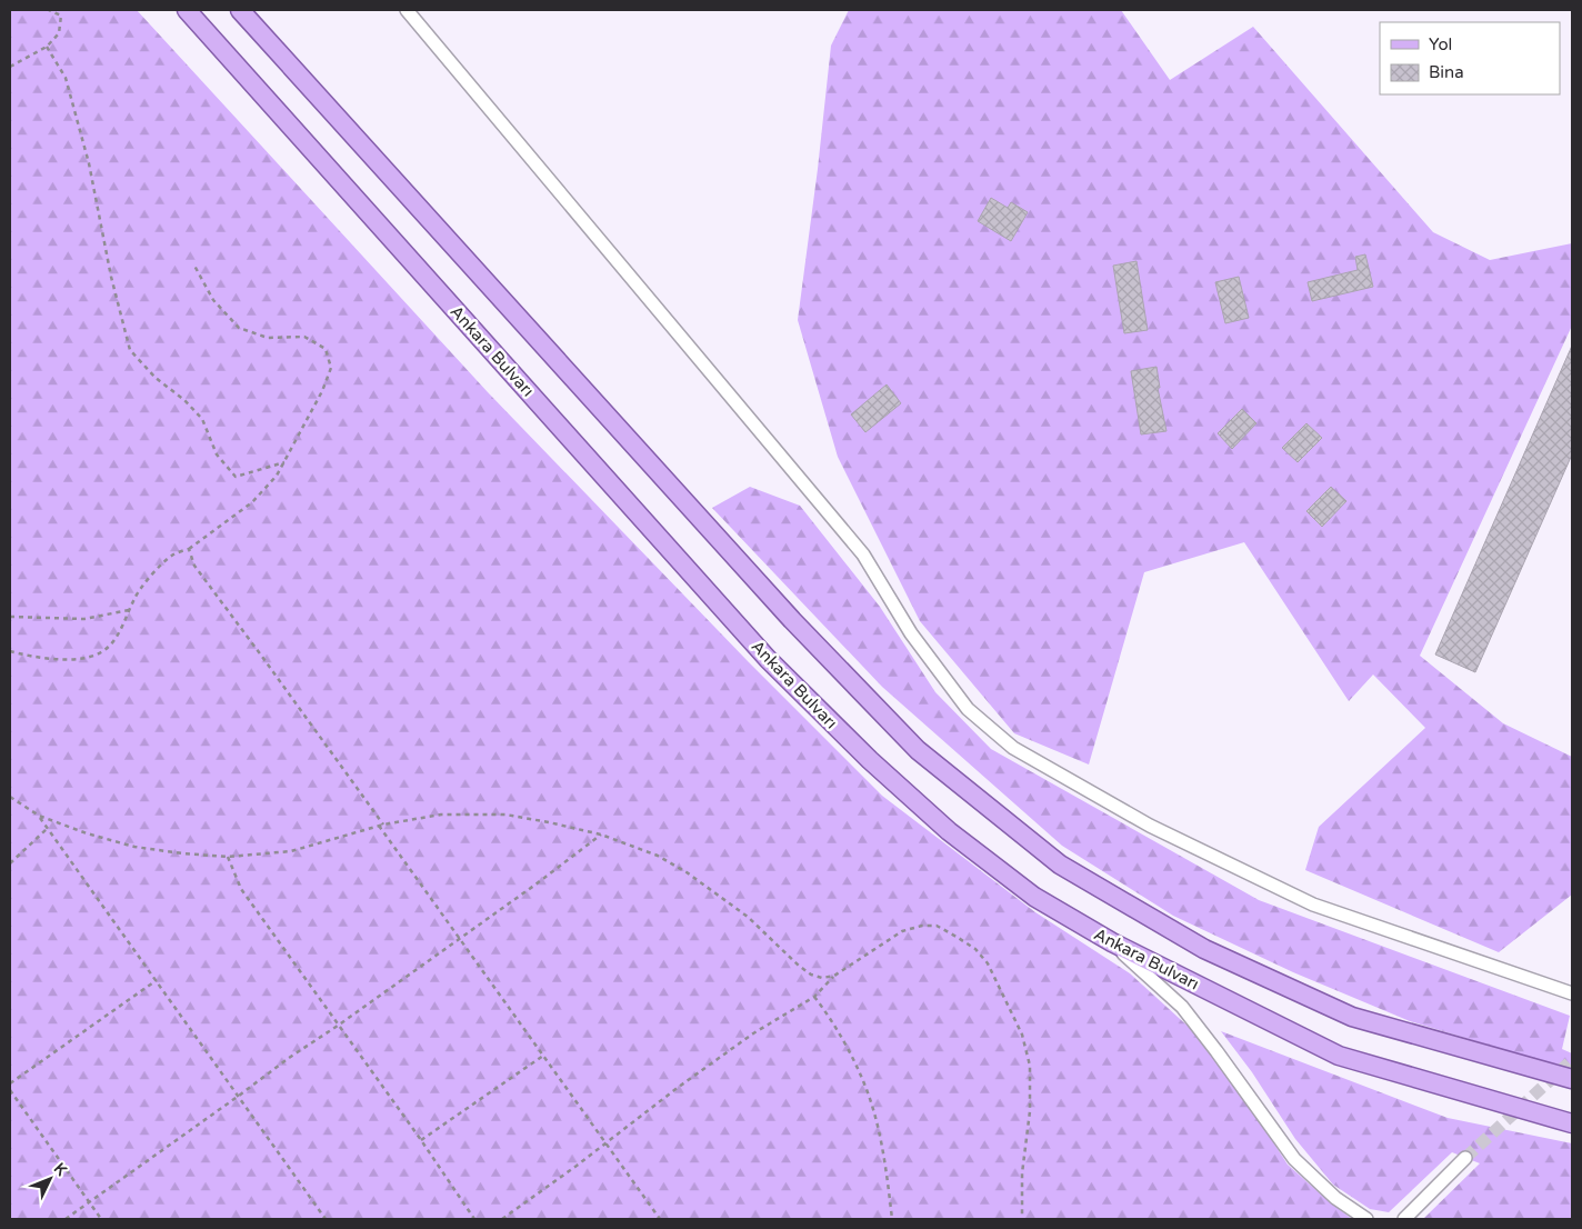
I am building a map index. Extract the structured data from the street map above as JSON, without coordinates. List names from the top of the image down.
{
  "streets": {
    "main road": ["Ankara Bulvarı"]
  },
  "legend": ["Yol", "Bina"],
  "north": "top right"
}
